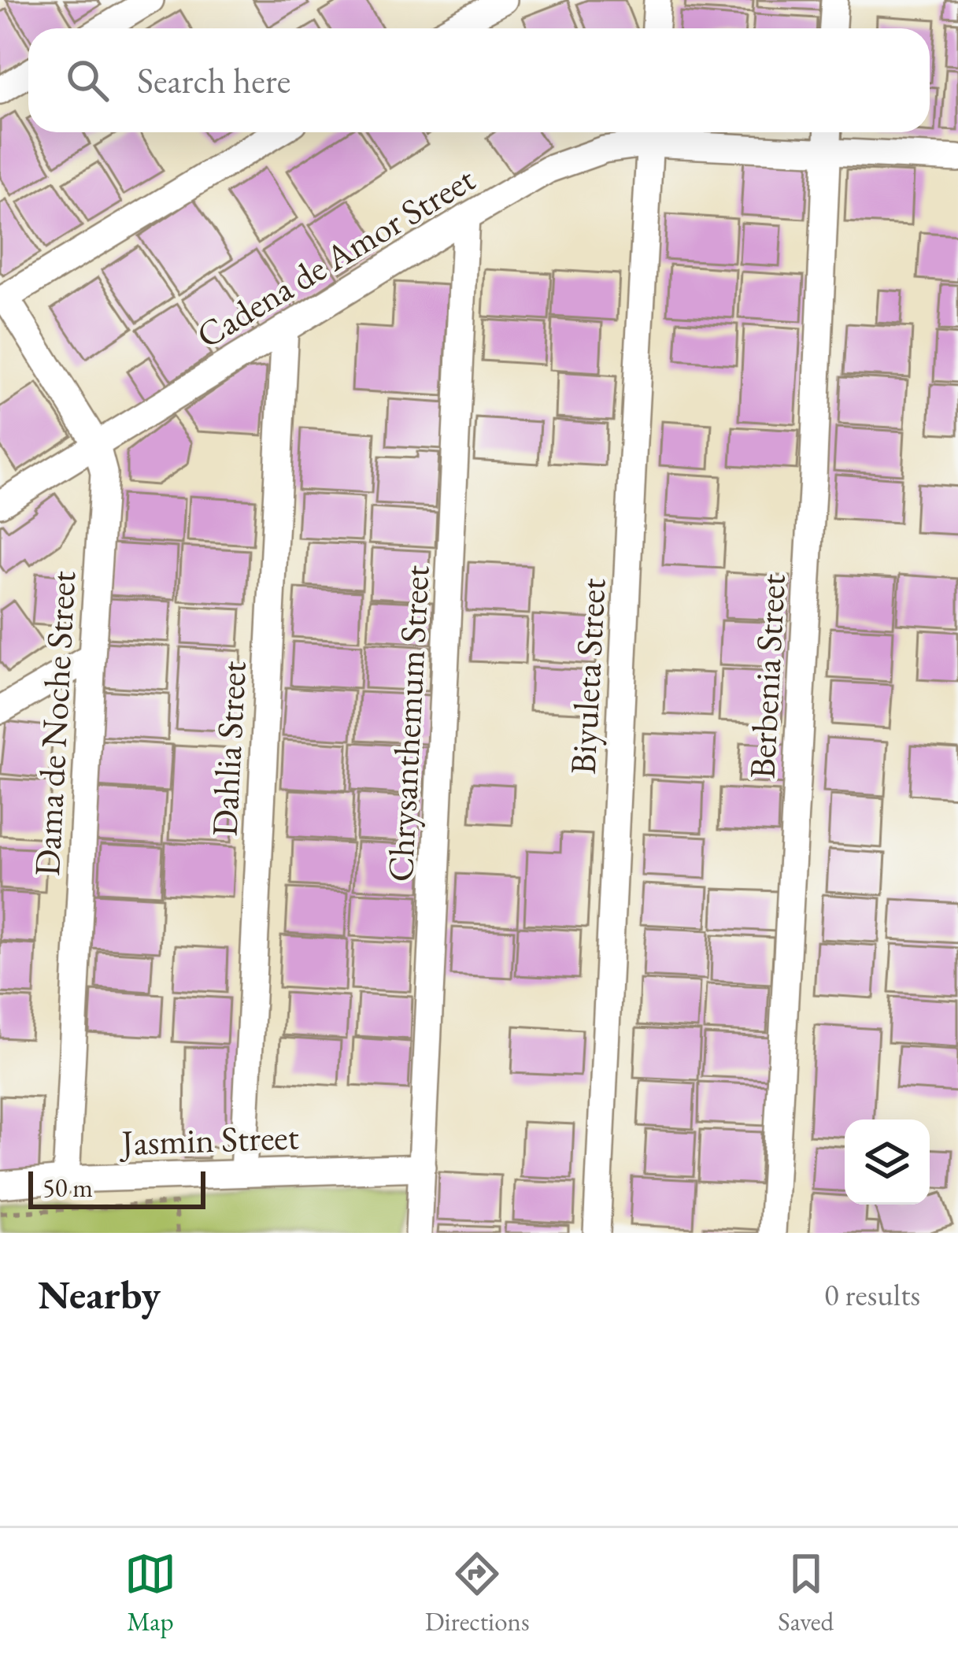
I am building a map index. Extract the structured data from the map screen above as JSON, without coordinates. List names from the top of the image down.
{
  "streets": {
    "street": [
      "Cadena de Amor Street",
      "Biyuleta Street",
      "Berbenia Street",
      "Dama de Noche Street",
      "Chrysanthemum Street",
      "Dahlia Street",
      "Jasmin Street"
    ]
  },
  "crossings": [
    ["Cadena de Amor Street", "Biyuleta Street"],
    ["Cadena de Amor Street", "Berbenia Street"],
    ["Cadena de Amor Street", "Dama de Noche Street"],
    ["Cadena de Amor Street", "Chrysanthemum Street"],
    ["Cadena de Amor Street", "Dahlia Street"],
    ["Dama de Noche Street", "Jasmin Street"],
    ["Chrysanthemum Street", "Jasmin Street"],
    ["Dahlia Street", "Jasmin Street"]
  ],
  "scale_bar": "50 m",
  "page": {
    "search": "Search here",
    "scale": "50 m",
    "heading": ["Nearby", "0 results"],
    "nav": ["Map", "Directions", "Saved"]
  }
}
